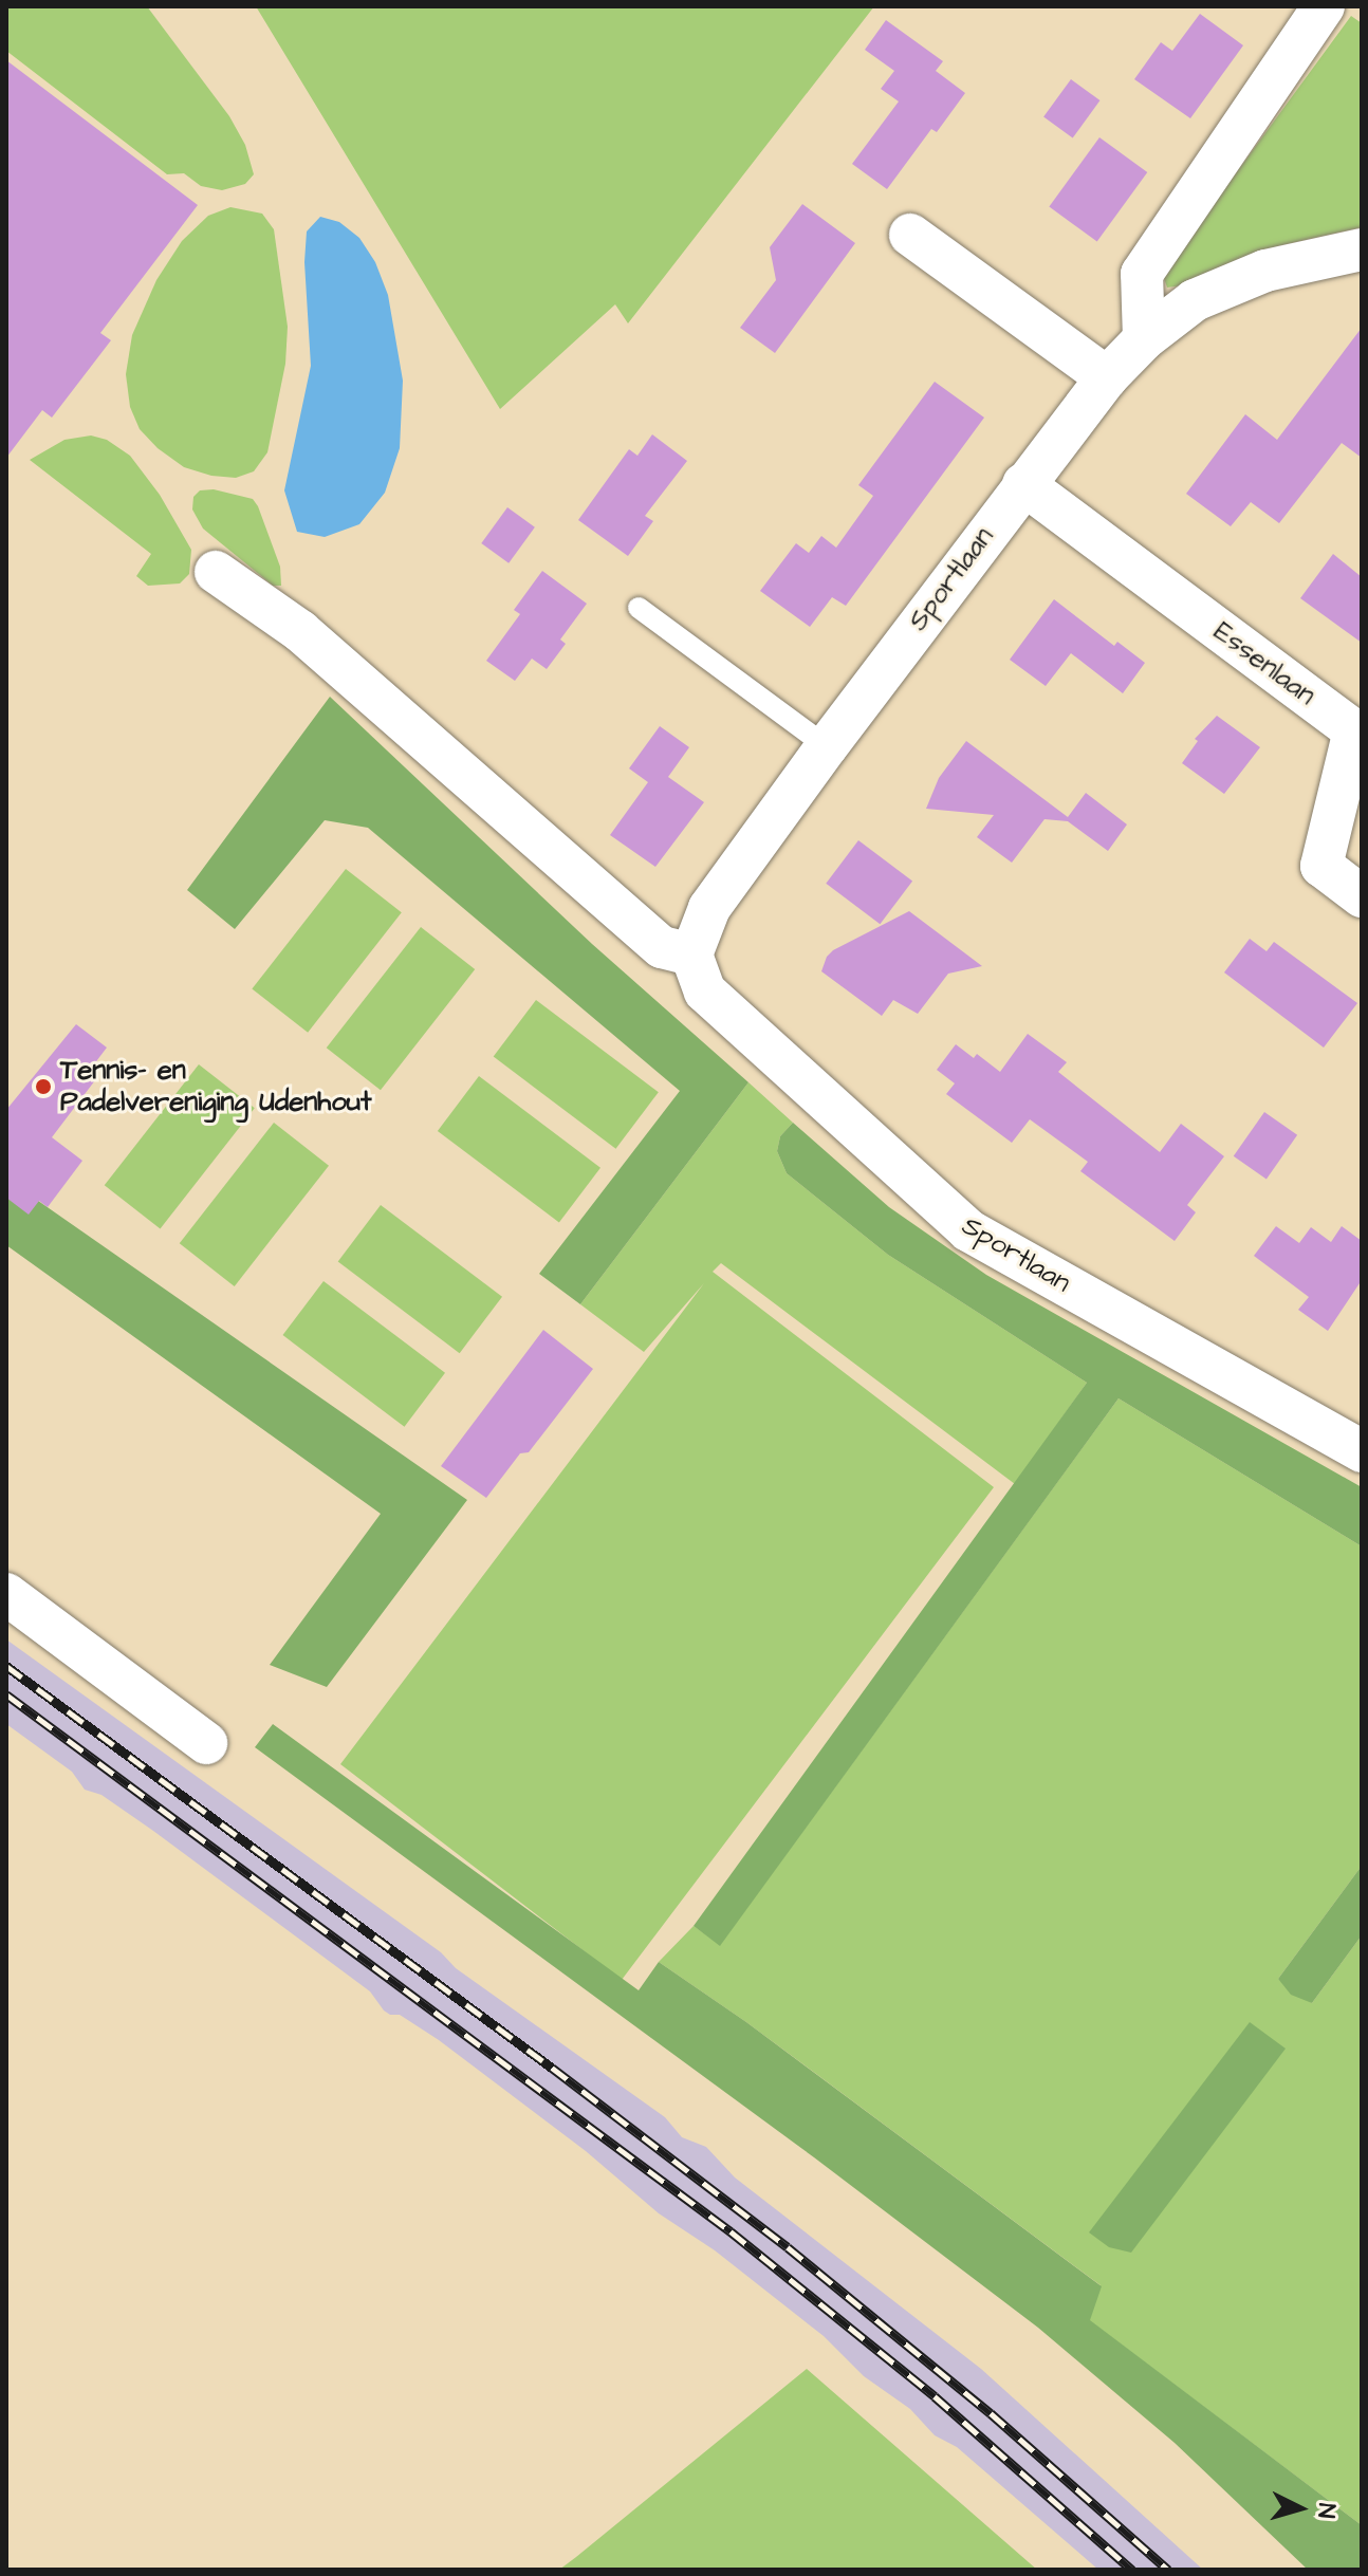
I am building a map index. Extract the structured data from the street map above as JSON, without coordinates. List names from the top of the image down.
{
  "streets": {
    "street": ["Sportlaan", "Essenlaan"]
  },
  "crossings": [
    ["Sportlaan", "Essenlaan"]
  ],
  "places": ["Tennis- en Padelvereniging Udenhout"],
  "north": "right"
}
